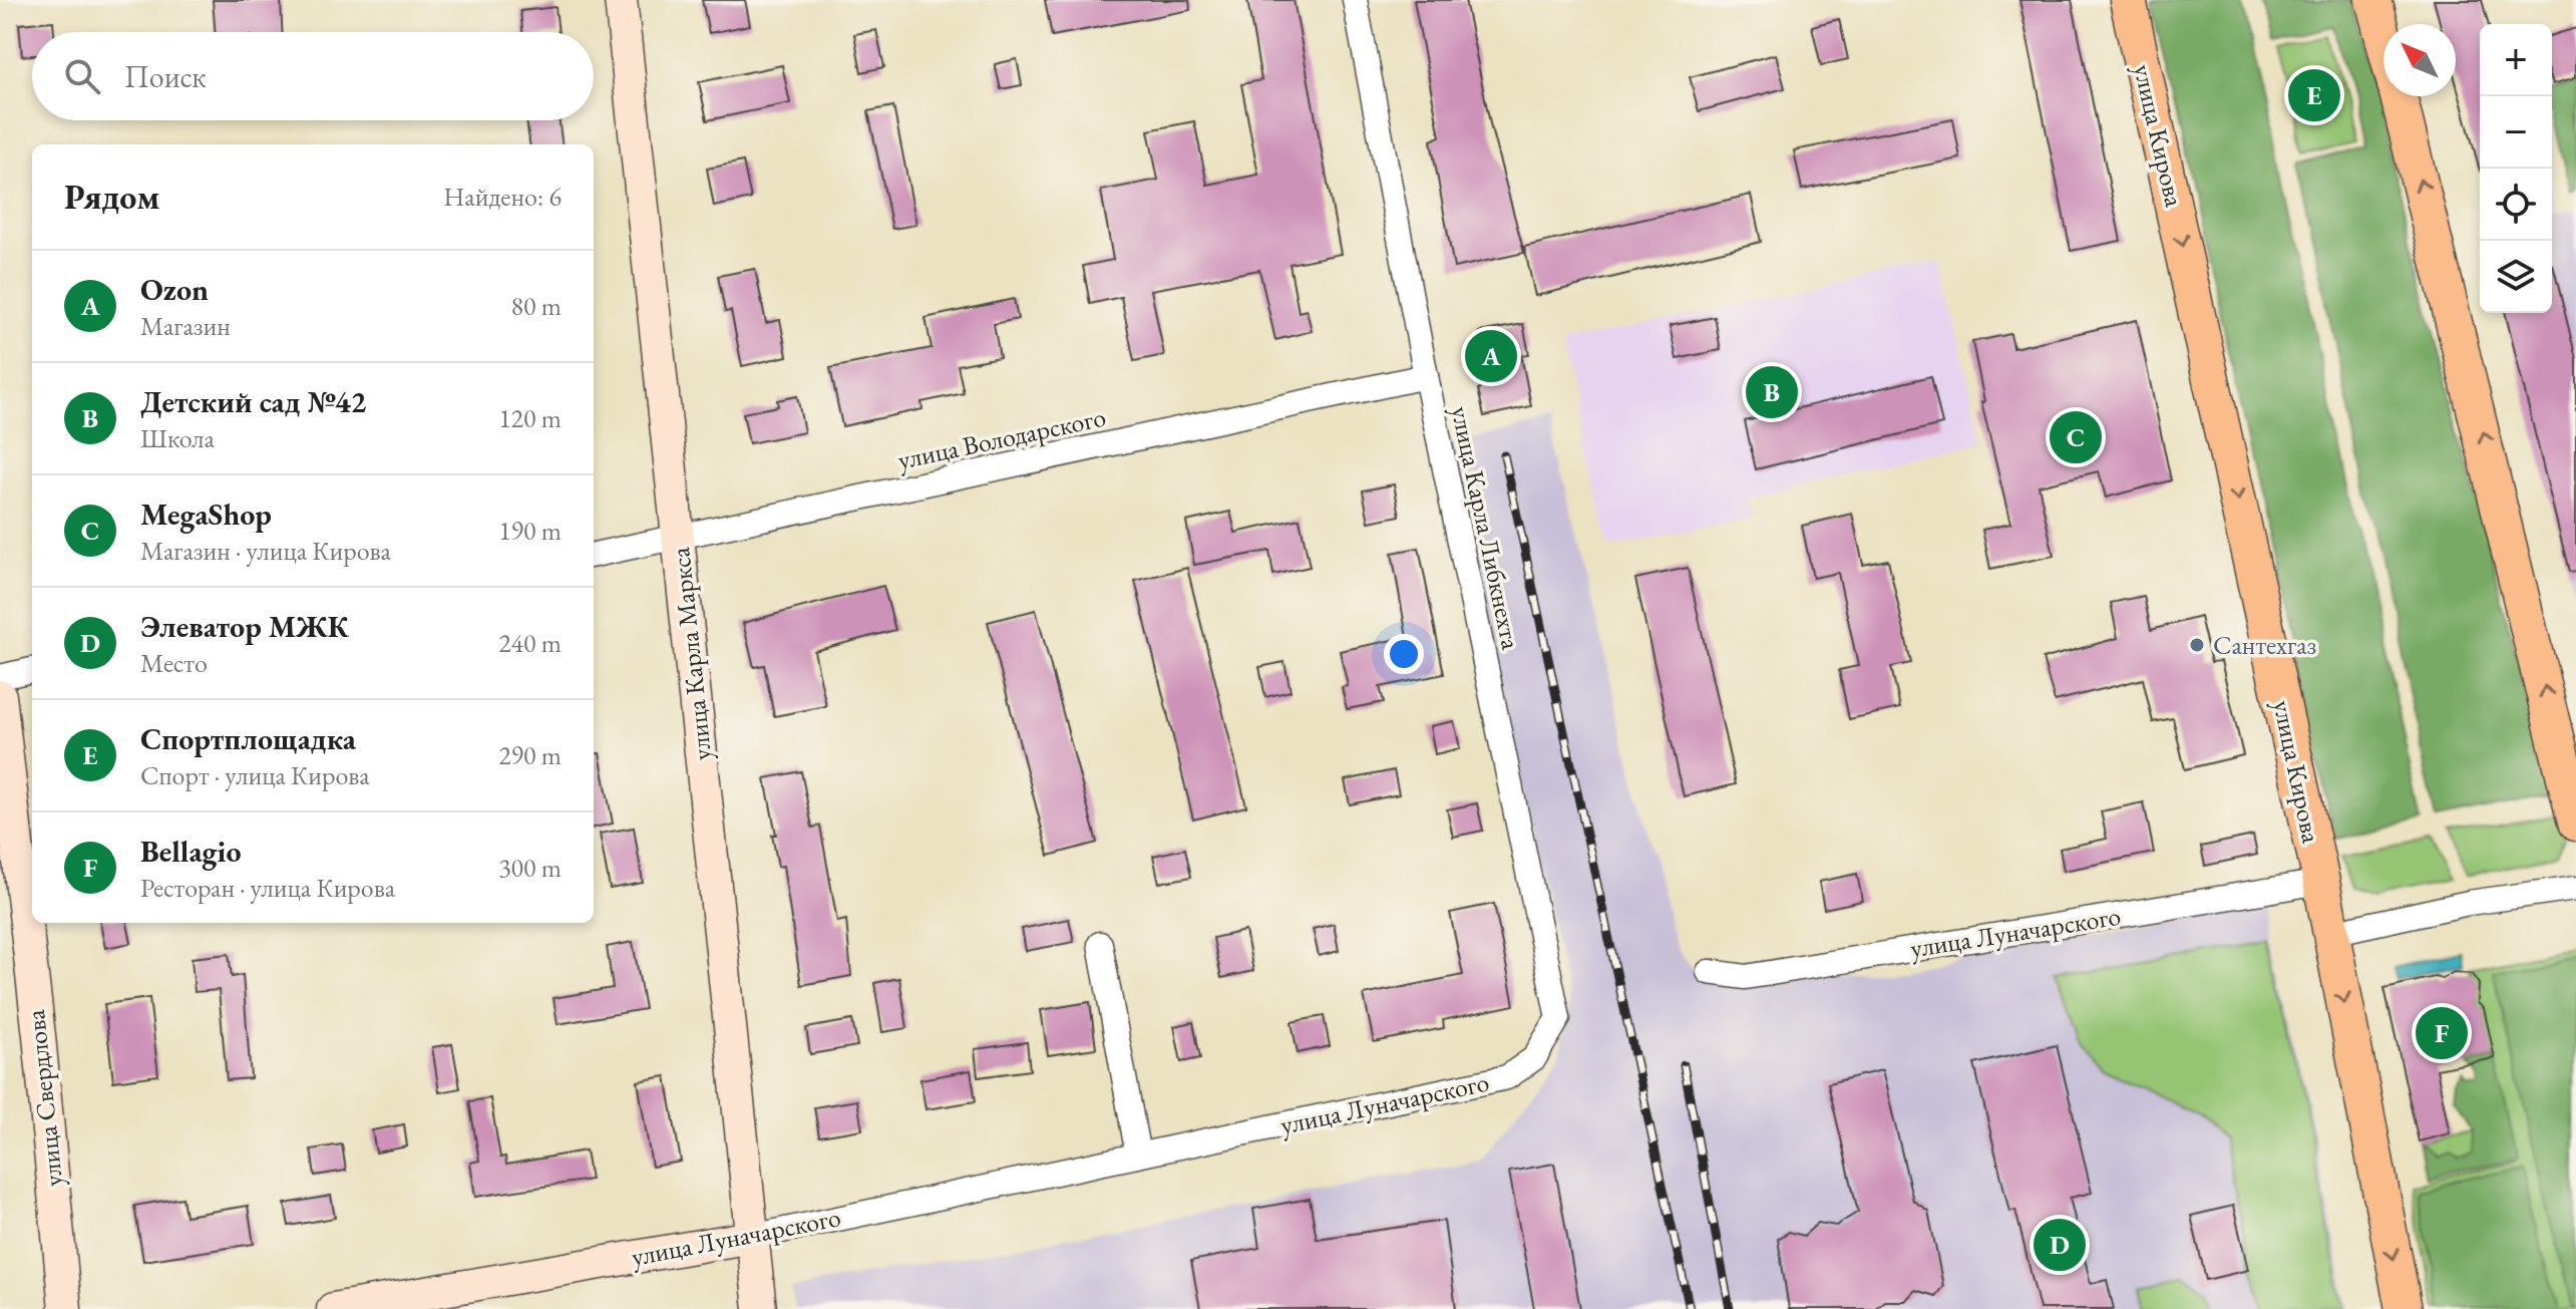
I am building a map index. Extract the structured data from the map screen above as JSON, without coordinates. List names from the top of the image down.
{
  "streets": {
    "main road": ["улица Кирова"],
    "street": [
      "улица Володарского",
      "улица Карла Либкнехта",
      "улица Карла Маркса",
      "улица Луначарского",
      "улица Свердлова"
    ]
  },
  "crossings": [
    ["улица Кирова", "улица Луначарского"],
    ["улица Володарского", "улица Карла Либкнехта"],
    ["улица Володарского", "улица Карла Маркса"],
    ["улица Карла Либкнехта", "улица Луначарского"],
    ["улица Карла Маркса", "улица Луначарского"]
  ],
  "places": ["Сантехгаз"],
  "north": "top left",
  "page": {
    "map_buttons": ["+", "−"],
    "search": "Поиск",
    "pins": [
      "E",
      "A",
      "B",
      "C",
      "F",
      "D"
    ],
    "heading": ["Рядом", "Найдено: 6"],
    "list": [
      {
        "mark": "A",
        "name": "Ozon",
        "note": "Магазин",
        "value": "80 m"
      },
      {
        "mark": "B",
        "name": "Детский сад №42",
        "note": "Школа",
        "value": "120 m"
      },
      {
        "mark": "C",
        "name": "MegaShop",
        "note": "Магазин · улица Кирова",
        "value": "190 m"
      },
      {
        "mark": "D",
        "name": "Элеватор МЖК",
        "note": "Место",
        "value": "240 m"
      },
      {
        "mark": "E",
        "name": "Спортплощадка",
        "note": "Спорт · улица Кирова",
        "value": "290 m"
      },
      {
        "mark": "F",
        "name": "Bellagio",
        "note": "Ресторан · улица Кирова",
        "value": "300 m"
      }
    ]
  }
}
